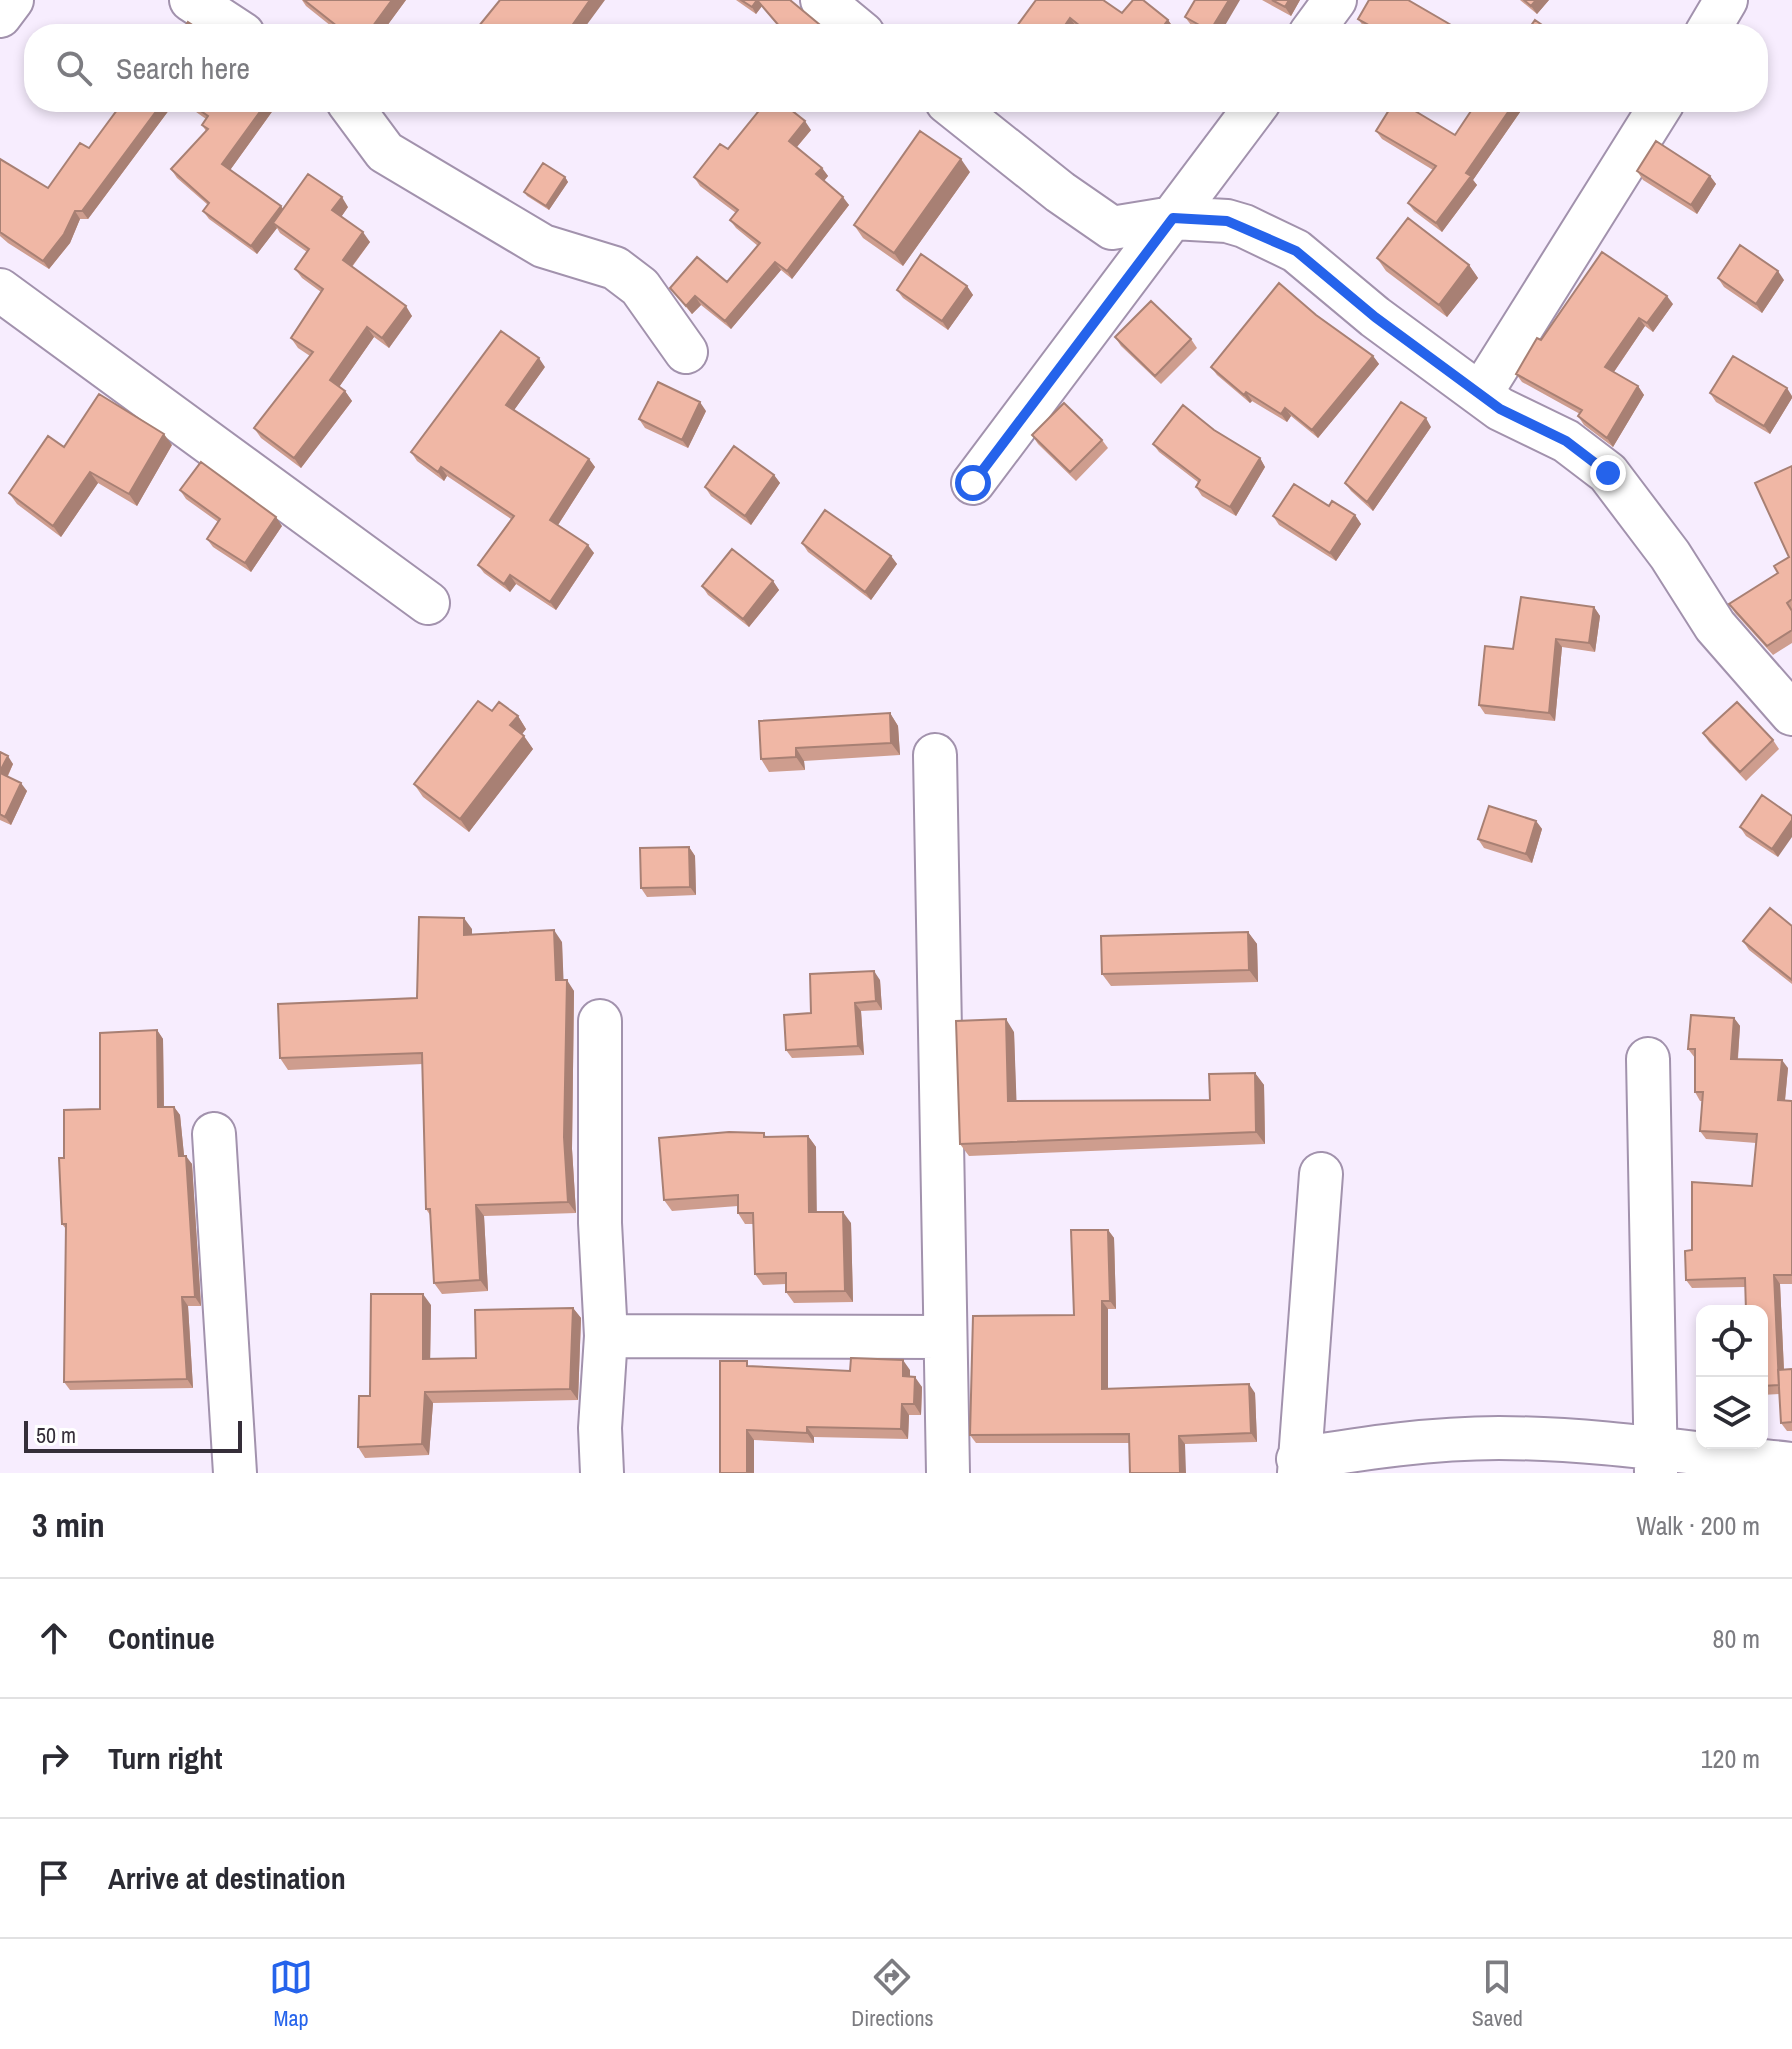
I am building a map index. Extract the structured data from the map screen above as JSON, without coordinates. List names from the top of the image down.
{
  "scale_bar": "50 m",
  "page": {
    "search": "Search here",
    "scale": "50 m",
    "heading": ["3 min", "Walk · 200 m"],
    "list": [
      ["Continue", "80 m"],
      ["Turn right", "120 m"],
      "Arrive at destination"
    ],
    "nav": ["Map", "Directions", "Saved"]
  }
}
